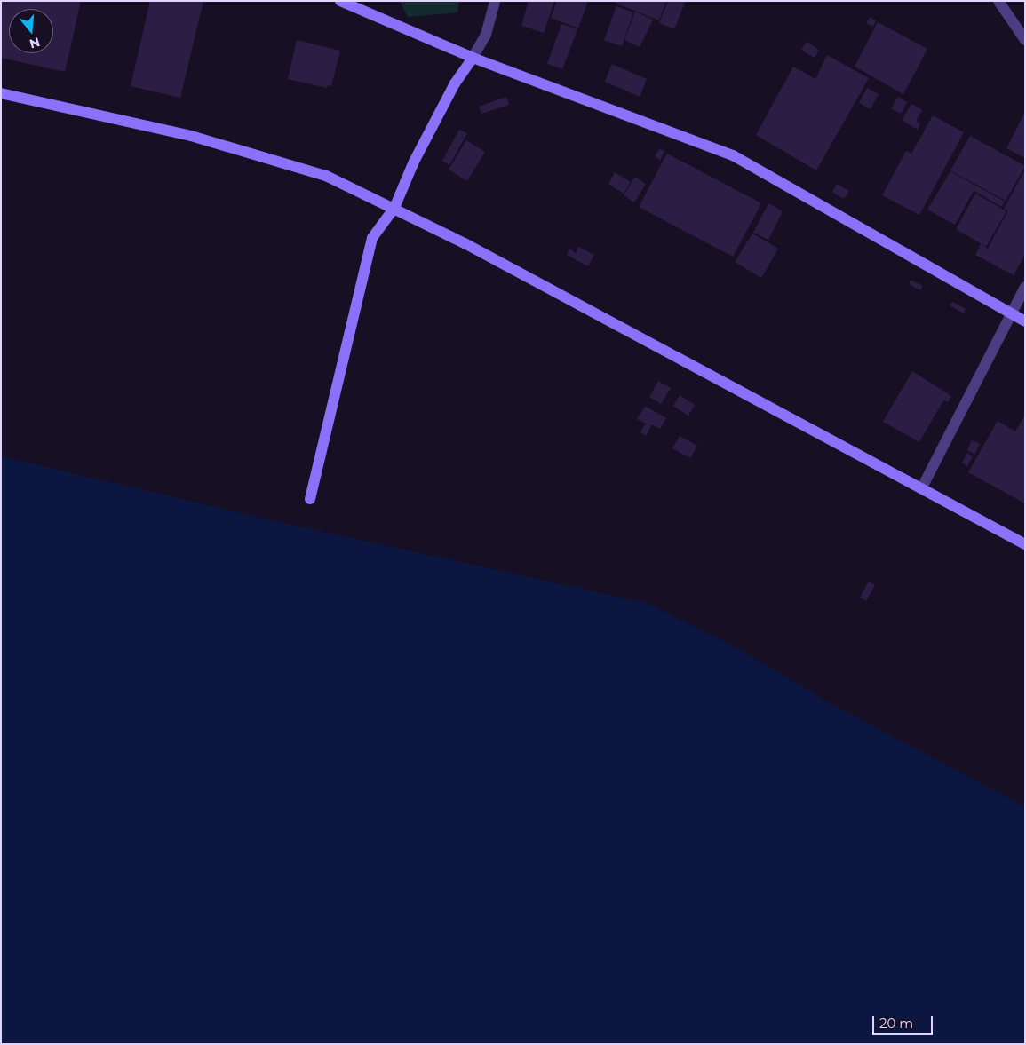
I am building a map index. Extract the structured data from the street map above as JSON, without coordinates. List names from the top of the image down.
{
  "scale_bar": "20 m",
  "north": "bottom"
}
